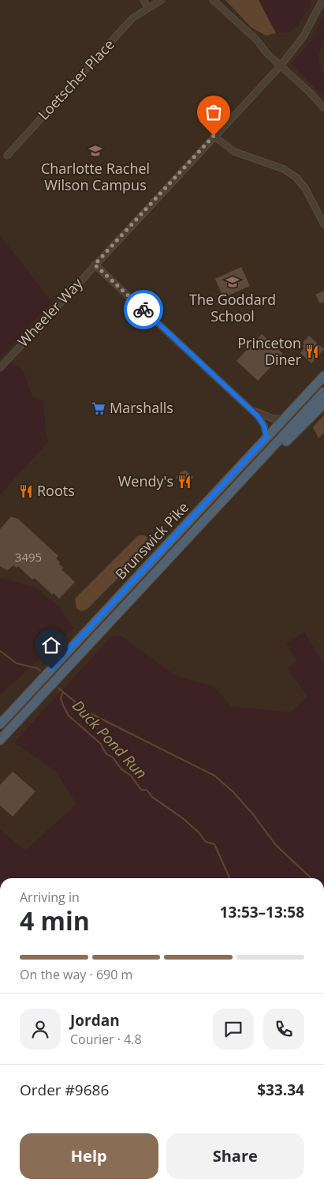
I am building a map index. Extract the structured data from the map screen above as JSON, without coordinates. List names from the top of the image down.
{
  "streets": {
    "highway": ["Brunswick Pike"],
    "street": ["Loetscher Place", "Wheeler Way"]
  },
  "water": ["Duck Pond Run"],
  "places": {
    "school or university": ["Charlotte Rachel Wilson Campus", "The Goddard School"],
    "restaurant": ["Princeton Diner", "Wendy's", "Roots"],
    "supermarket": ["Marshalls"]
  },
  "house_numbers": ["3495"],
  "page": {
    "heading": ["4 min", "Arriving in", "13:53–13:58"],
    "panel": [
      "Jordan",
      "Courier · 4.8",
      "Order #9686",
      "$33.34"
    ],
    "bar": "On the way · 690 m",
    "buttons": ["Help", "Share"]
  }
}
